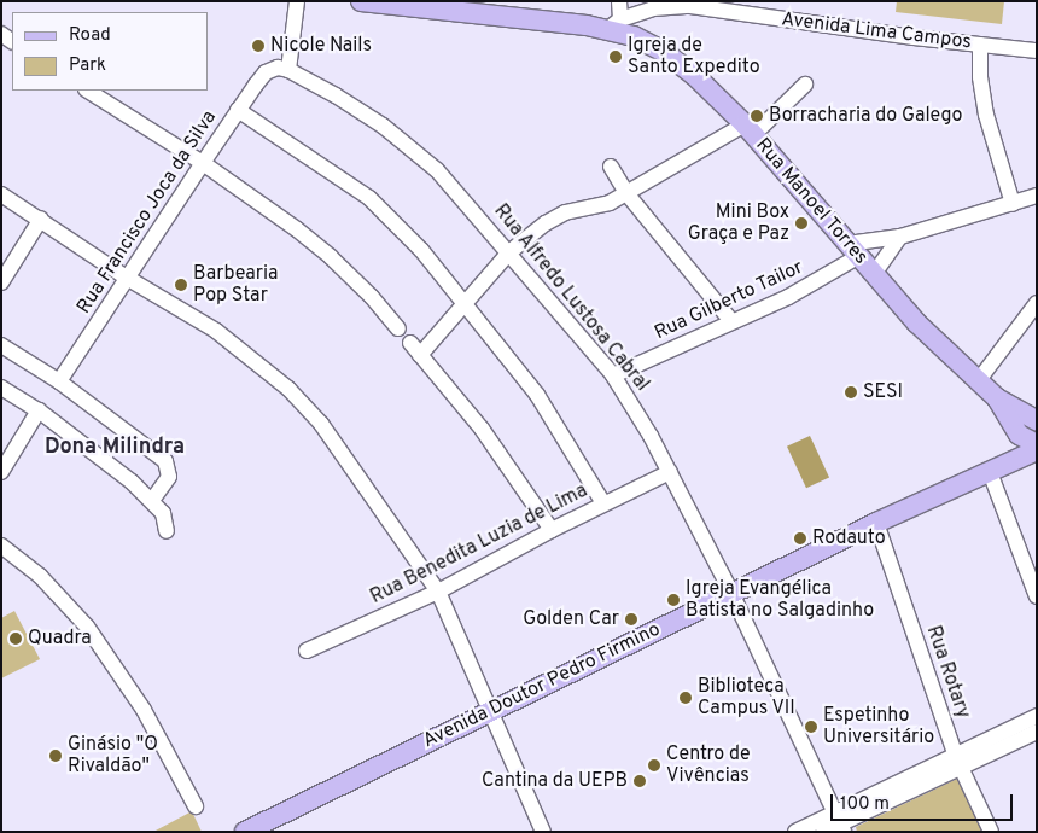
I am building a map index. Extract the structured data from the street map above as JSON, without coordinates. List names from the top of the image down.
{
  "streets": {
    "main road": ["Avenida Lima Campos", "Rua Manoel Torres", "Avenida Doutor Pedro Firmino"],
    "street": [
      "Rua Francisco Joca da Silva",
      "Rua Alfredo Lustosa Cabral",
      "Rua Gilberto Tailor",
      "Rua Benedita Luzia de Lima",
      "Rua Rotary"
    ]
  },
  "crossings": [
    ["Avenida Lima Campos", "Rua Manoel Torres"],
    ["Rua Manoel Torres", "Rua Gilberto Tailor"],
    ["Rua Francisco Joca da Silva", "Rua Alfredo Lustosa Cabral"],
    ["Rua Alfredo Lustosa Cabral", "Rua Gilberto Tailor"],
    ["Rua Alfredo Lustosa Cabral", "Rua Benedita Luzia de Lima"],
    ["Rua Alfredo Lustosa Cabral", "Avenida Doutor Pedro Firmino"],
    ["Rua Rotary", "Avenida Doutor Pedro Firmino"]
  ],
  "districts": ["Dona Milindra"],
  "places": [
    "Nicole Nails",
    "Igreja de Santo Expedito",
    "Borracharia do Galego",
    "Mini Box Graça e Paz",
    "Barbearia Pop Star",
    "SESI",
    "Rodauto",
    "Igreja Evangélica Batista no Salgadinho",
    "Golden Car",
    "Quadra",
    "Biblioteca Campus VII",
    "Espetinho Universitário",
    "Ginásio \"O Rivaldão\"",
    "Centro de Vivências",
    "Cantina da UEPB"
  ],
  "legend": ["Road", "Park"],
  "scale_bar": "100 m"
}
